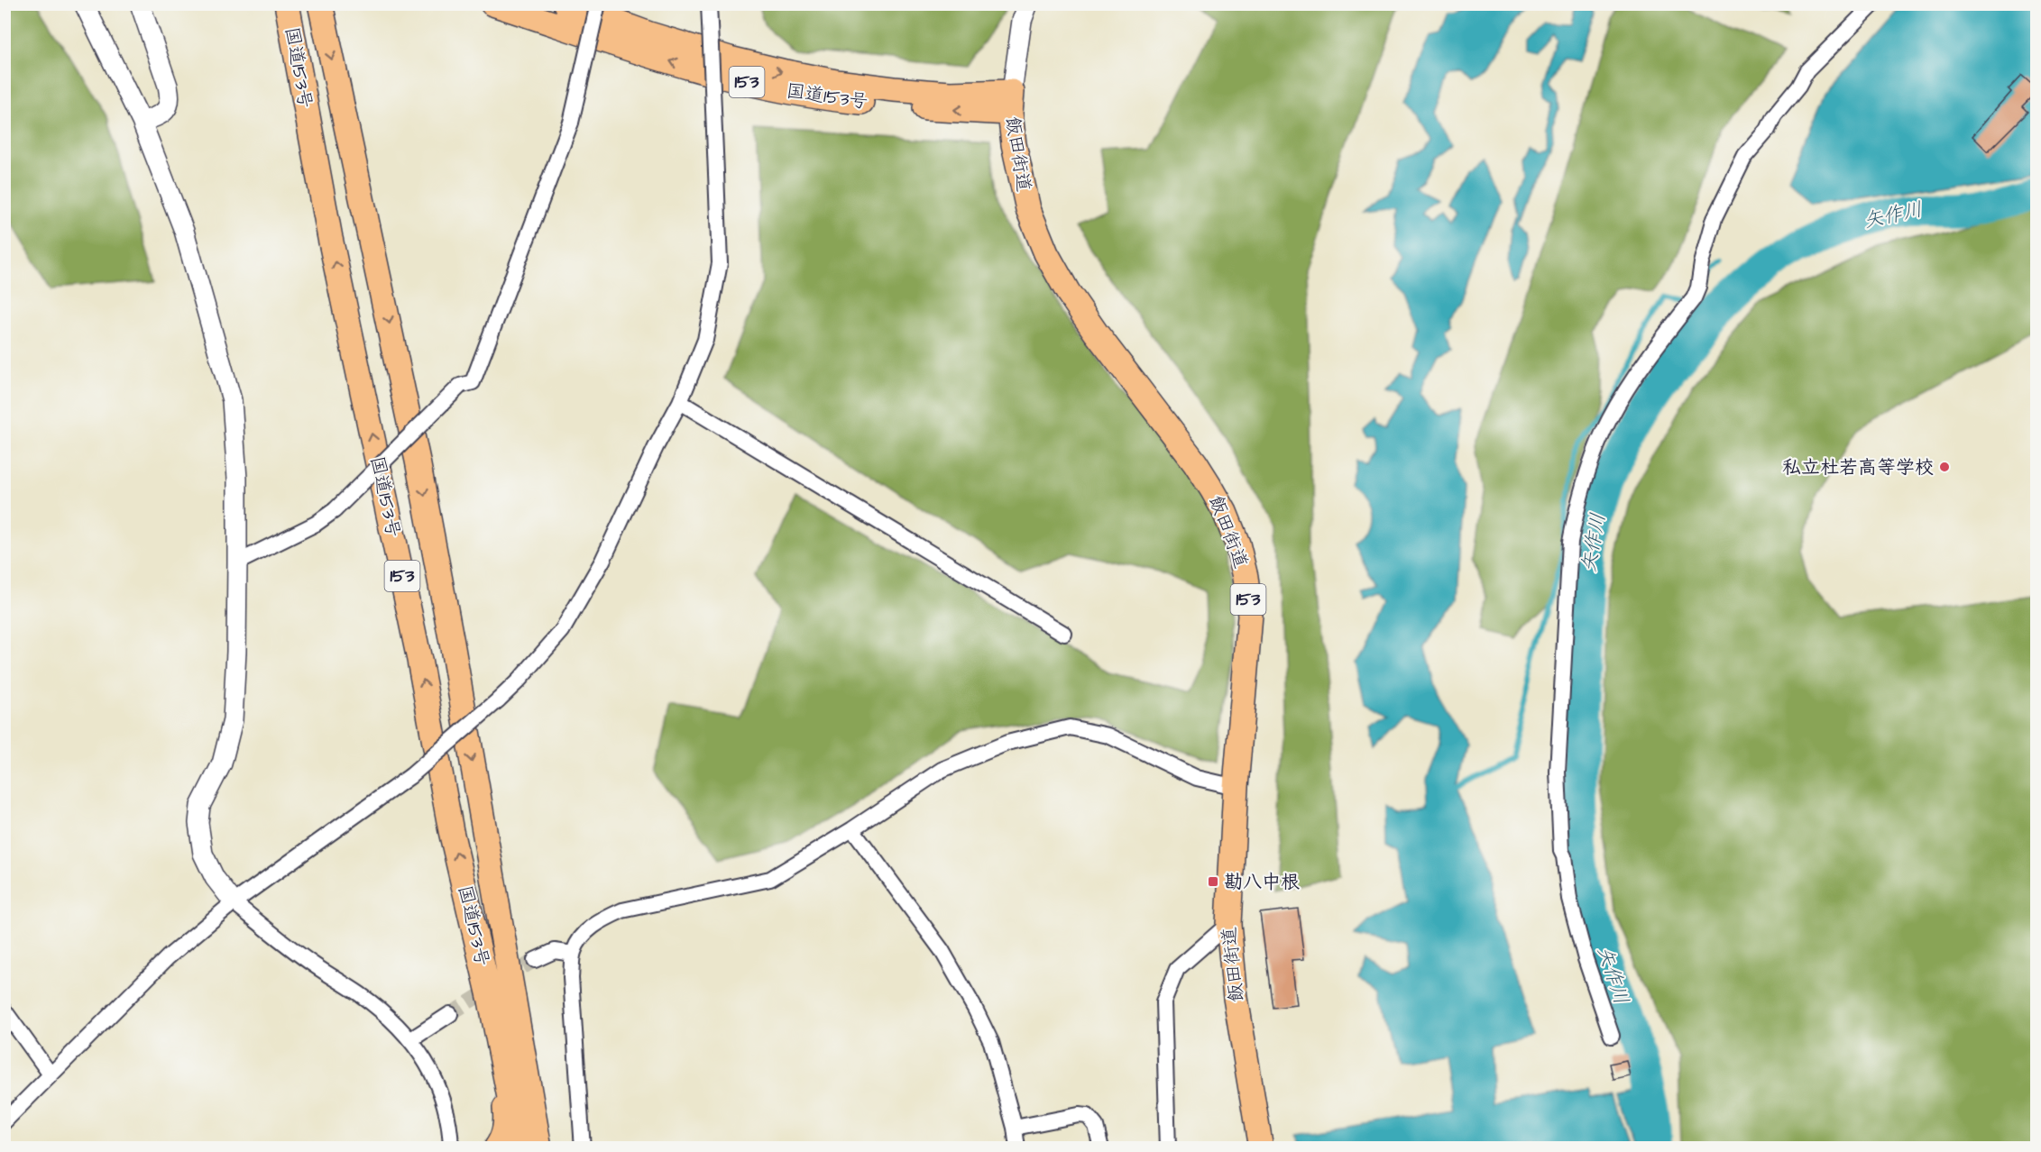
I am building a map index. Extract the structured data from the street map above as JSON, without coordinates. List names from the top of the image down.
{
  "streets": {
    "highway": ["国道153号", "153", "飯田街道"]
  },
  "crossings": [
    ["国道153号", "飯田街道"]
  ],
  "water": ["矢作川"],
  "places": {
    "other": ["私立杜若高等学校"],
    "transit": ["勘八中根"]
  }
}
